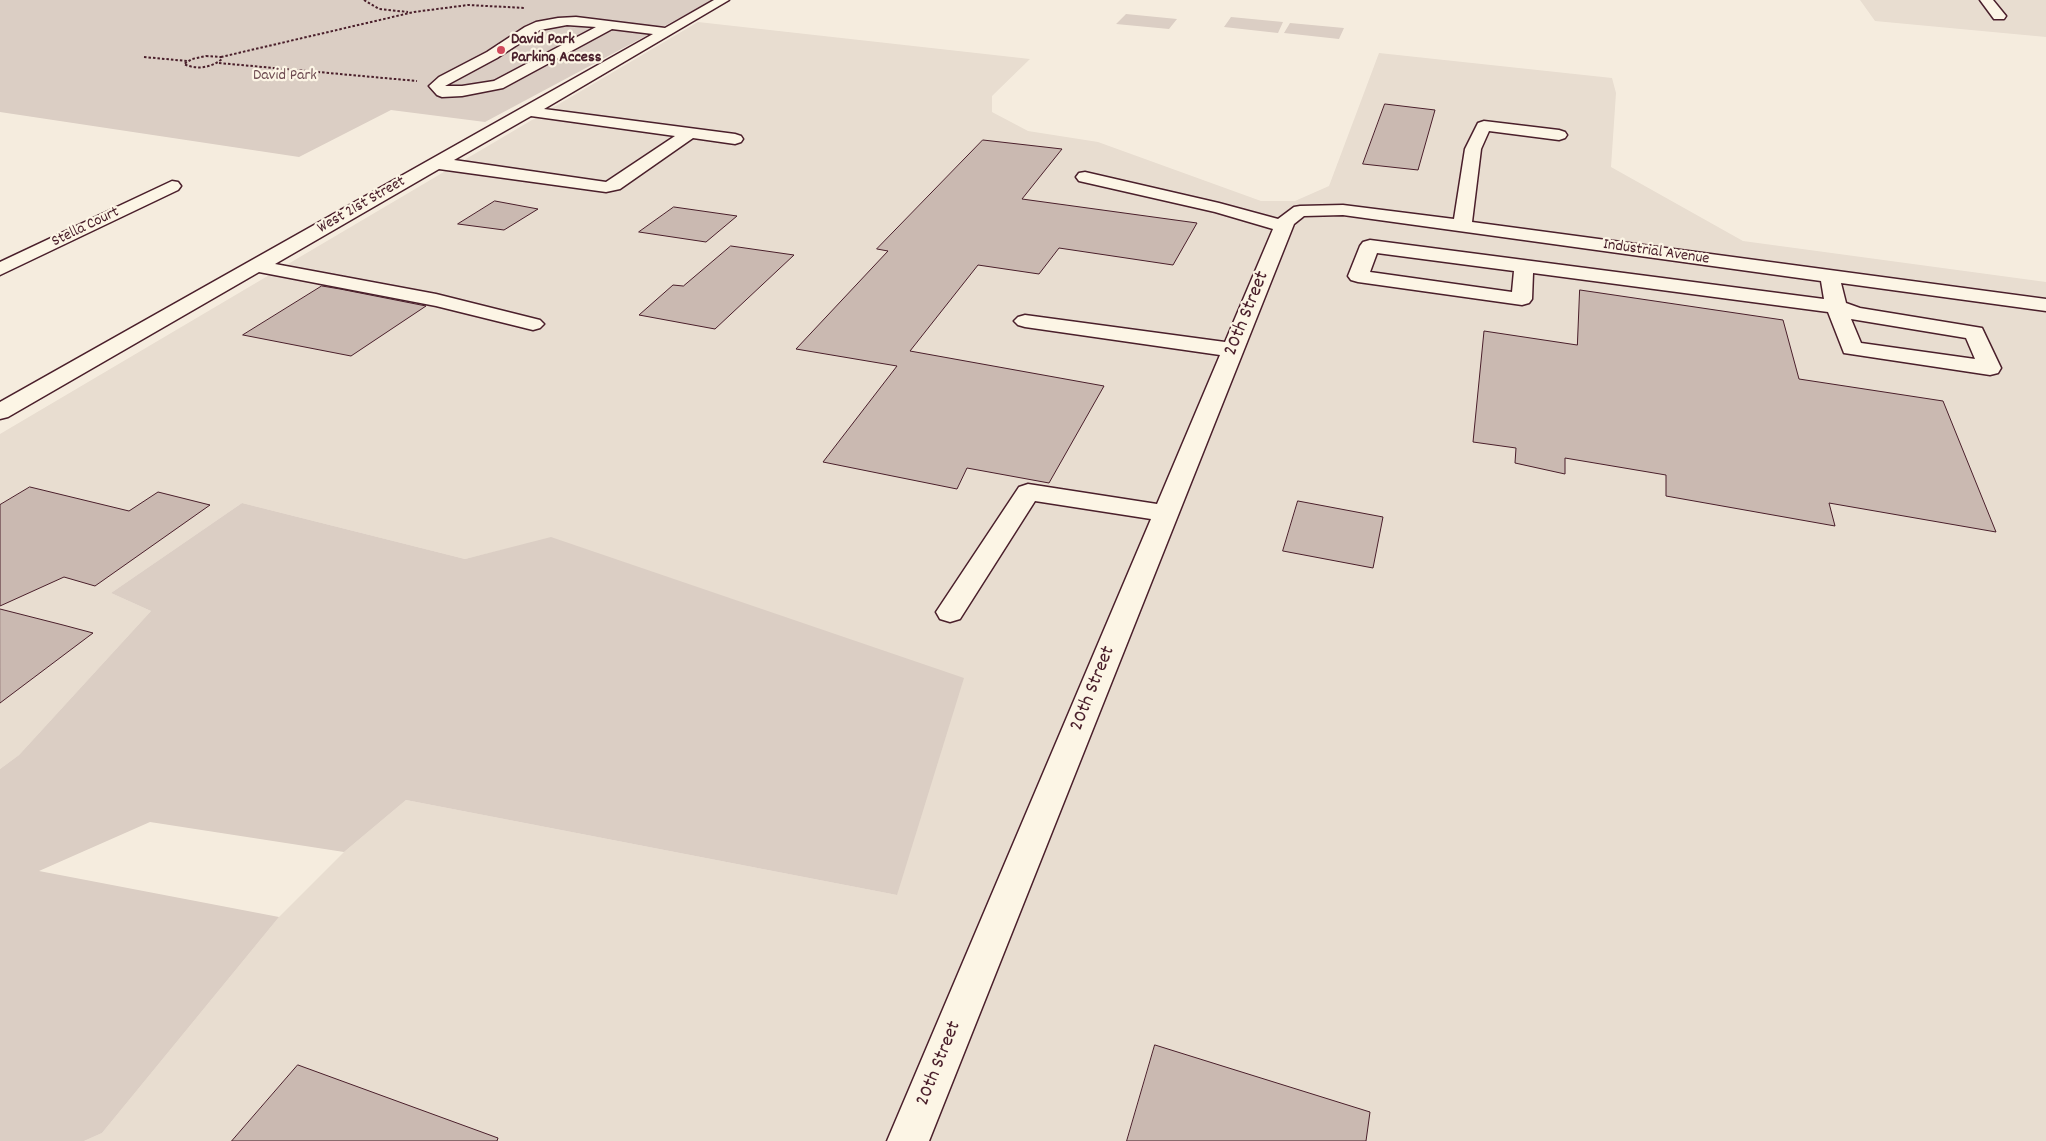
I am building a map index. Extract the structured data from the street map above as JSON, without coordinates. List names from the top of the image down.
{
  "streets": {
    "street": [
      "West 21st Street",
      "Stella Court",
      "Industrial Avenue",
      "20th Street"
    ]
  },
  "crossings": [
    ["Industrial Avenue", "20th Street"]
  ],
  "parks": ["David Park"],
  "places": ["David Park Parking Access"]
}
